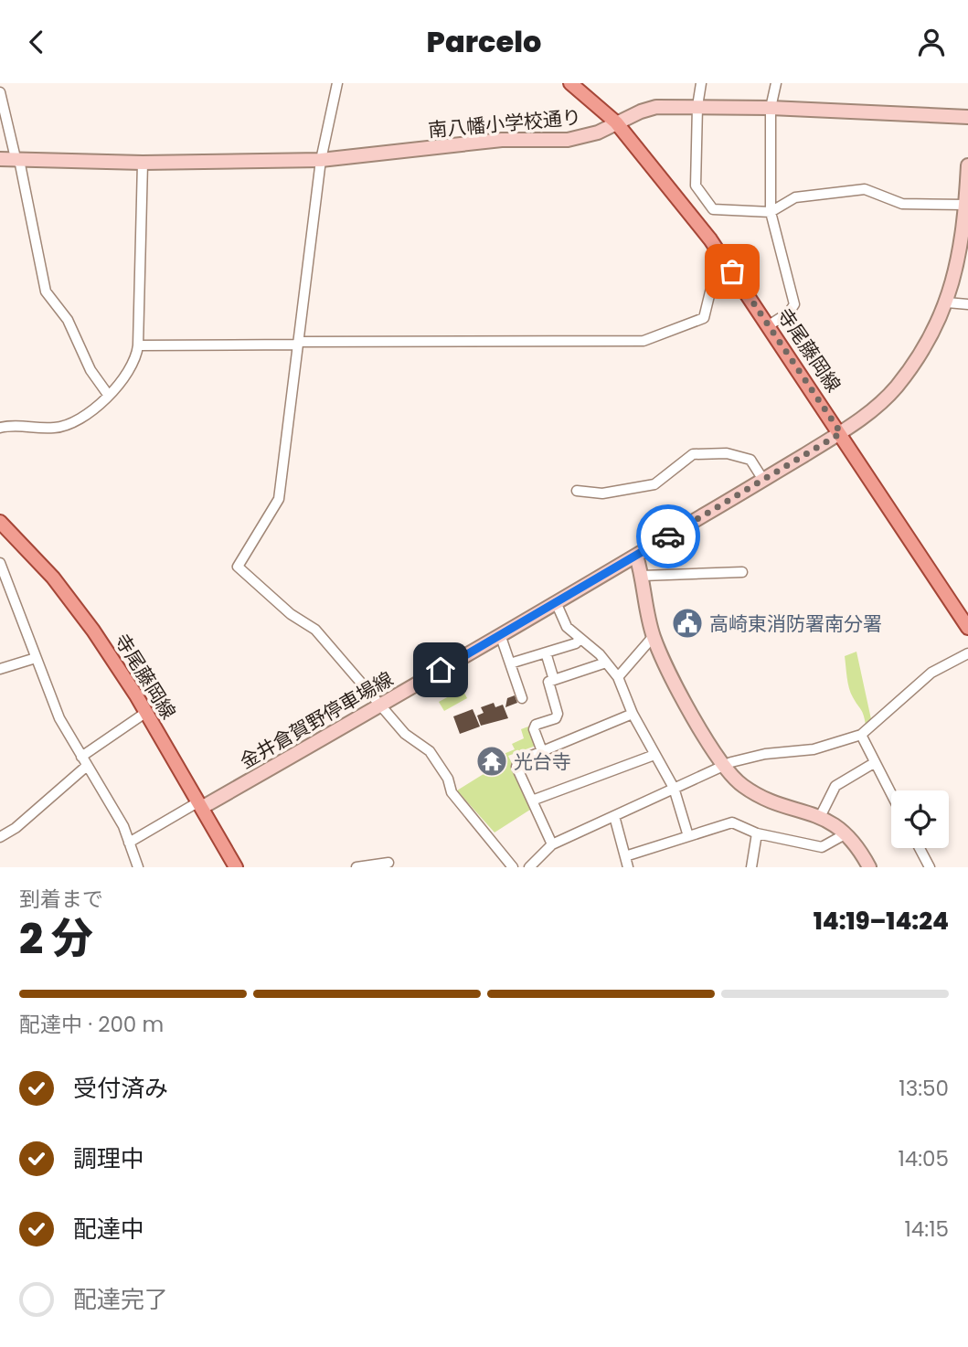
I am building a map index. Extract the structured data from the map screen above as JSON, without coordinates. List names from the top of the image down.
{
  "streets": {
    "main road": ["寺尾藤岡線"],
    "street": ["南八幡小学校通り", "金井倉賀野停車場線"]
  },
  "crossings": [
    ["南八幡小学校通り", "寺尾藤岡線"],
    ["寺尾藤岡線", "金井倉賀野停車場線"]
  ],
  "places": {
    "public building": ["高崎東消防署南分署"],
    "temple": ["光台寺"]
  },
  "page": {
    "header": "Parcelo",
    "heading": ["2 分", "到着まで", "14:19–14:24"],
    "bar": "配達中 · 200 m",
    "list": [
      ["受付済み", "13:50"],
      ["調理中", "14:05"],
      ["配達中", "14:15"],
      "配達完了"
    ]
  }
}
